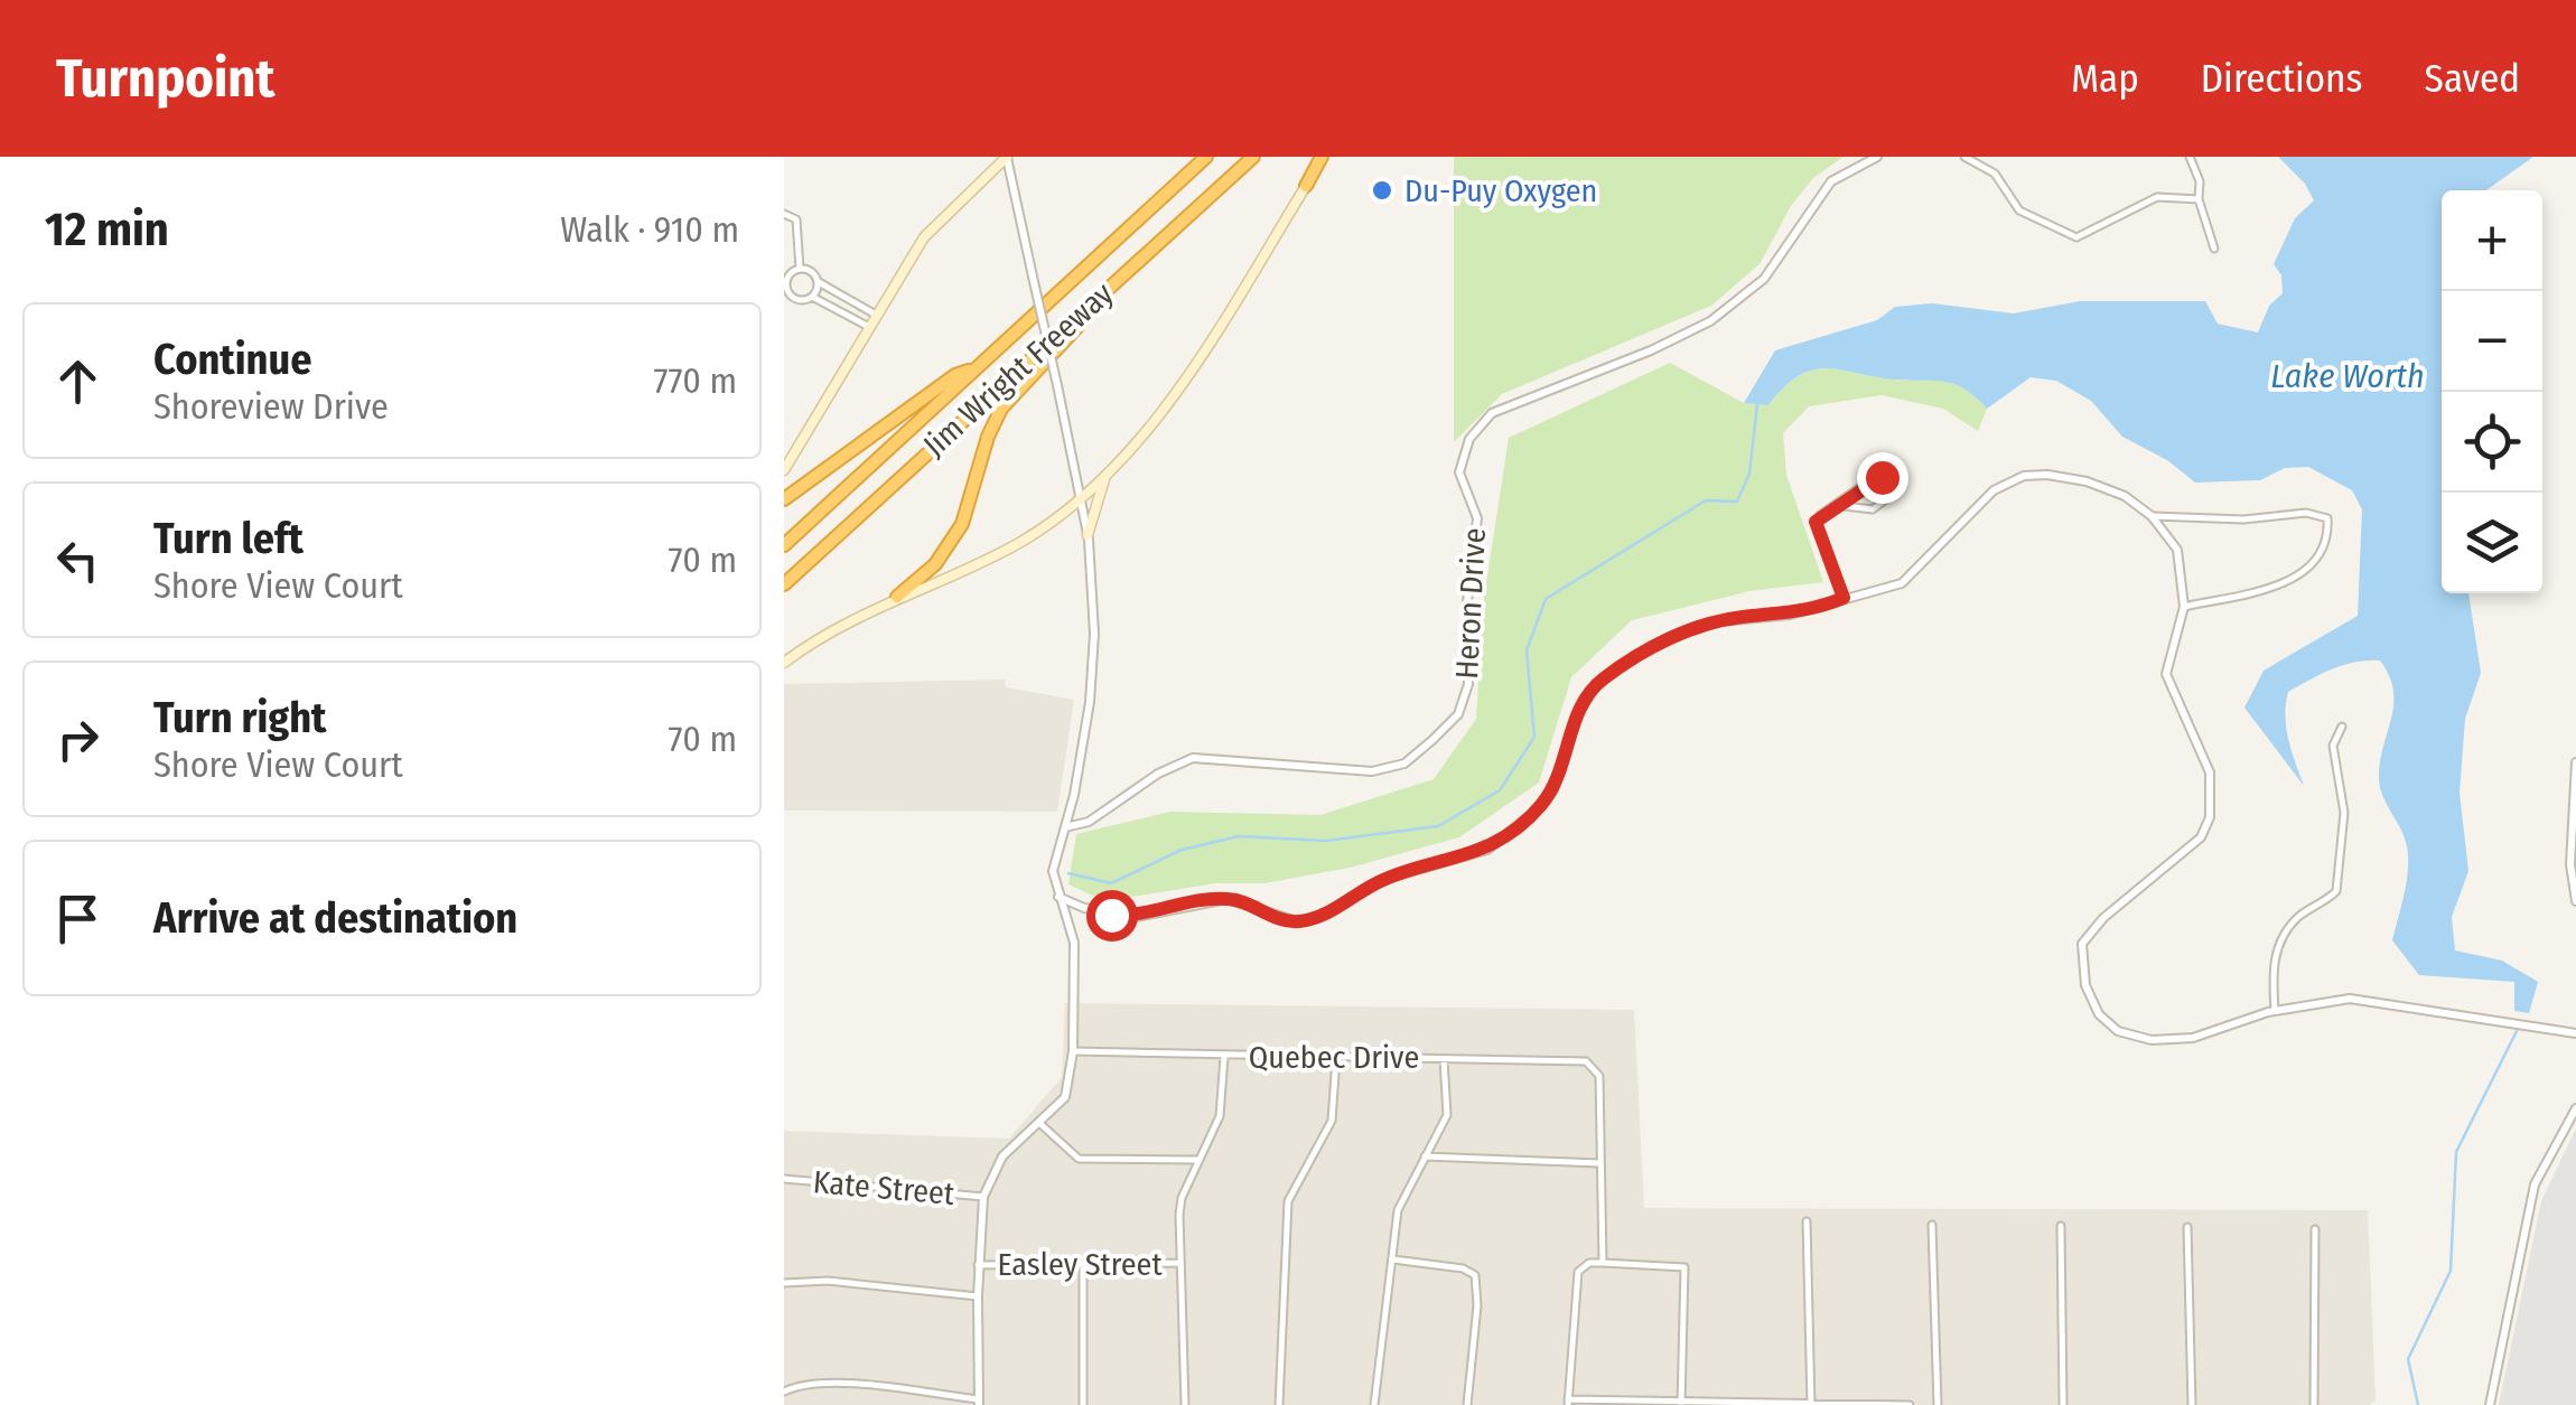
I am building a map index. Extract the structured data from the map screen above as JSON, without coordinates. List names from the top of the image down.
{
  "streets": {
    "highway": ["Jim Wright Freeway"],
    "street": [
      "Heron Drive",
      "Quebec Drive",
      "Kate Street",
      "Easley Street"
    ]
  },
  "water": ["Lake Worth"],
  "places": ["Du-Puy Oxygen"],
  "page": {
    "header": "Turnpoint",
    "nav": ["Map", "Directions", "Saved"],
    "heading": ["12 min", "Walk · 910 m"],
    "map_buttons": ["+", "−"],
    "list": [
      ["Continue", "Shoreview Drive", "770 m"],
      ["Turn left", "Shore View Court", "70 m"],
      ["Turn right", "Shore View Court", "70 m"],
      "Arrive at destination"
    ]
  }
}
